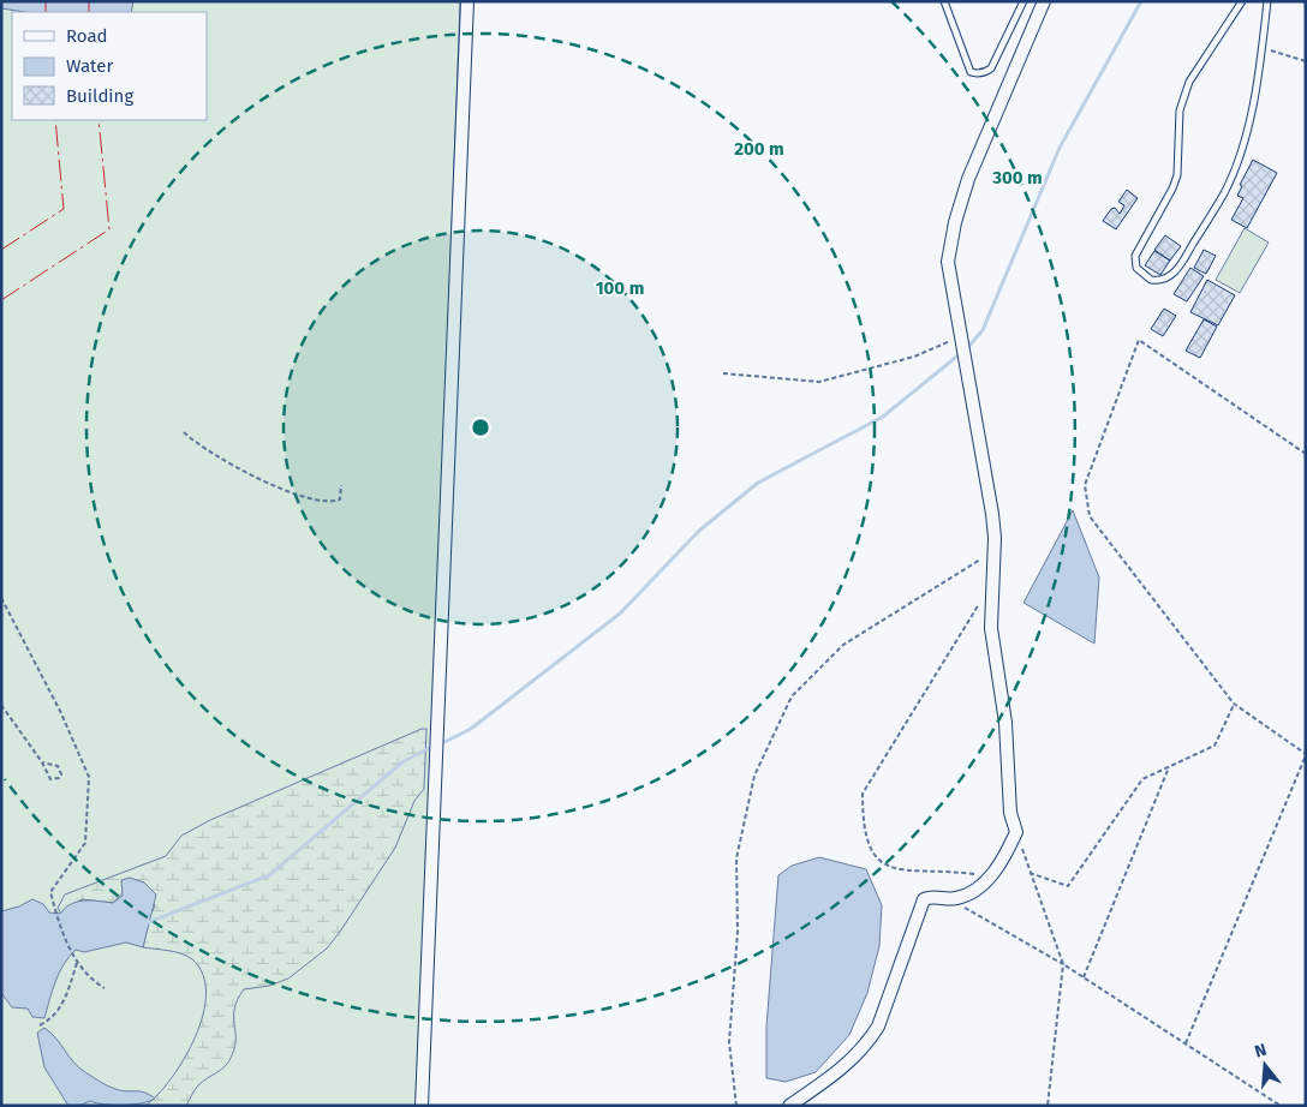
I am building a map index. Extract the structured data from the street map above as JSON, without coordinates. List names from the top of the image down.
{
  "legend": ["Road", "Water", "Building"],
  "north": "top",
  "rings": ["200 m", "300 m", "100 m"]
}
